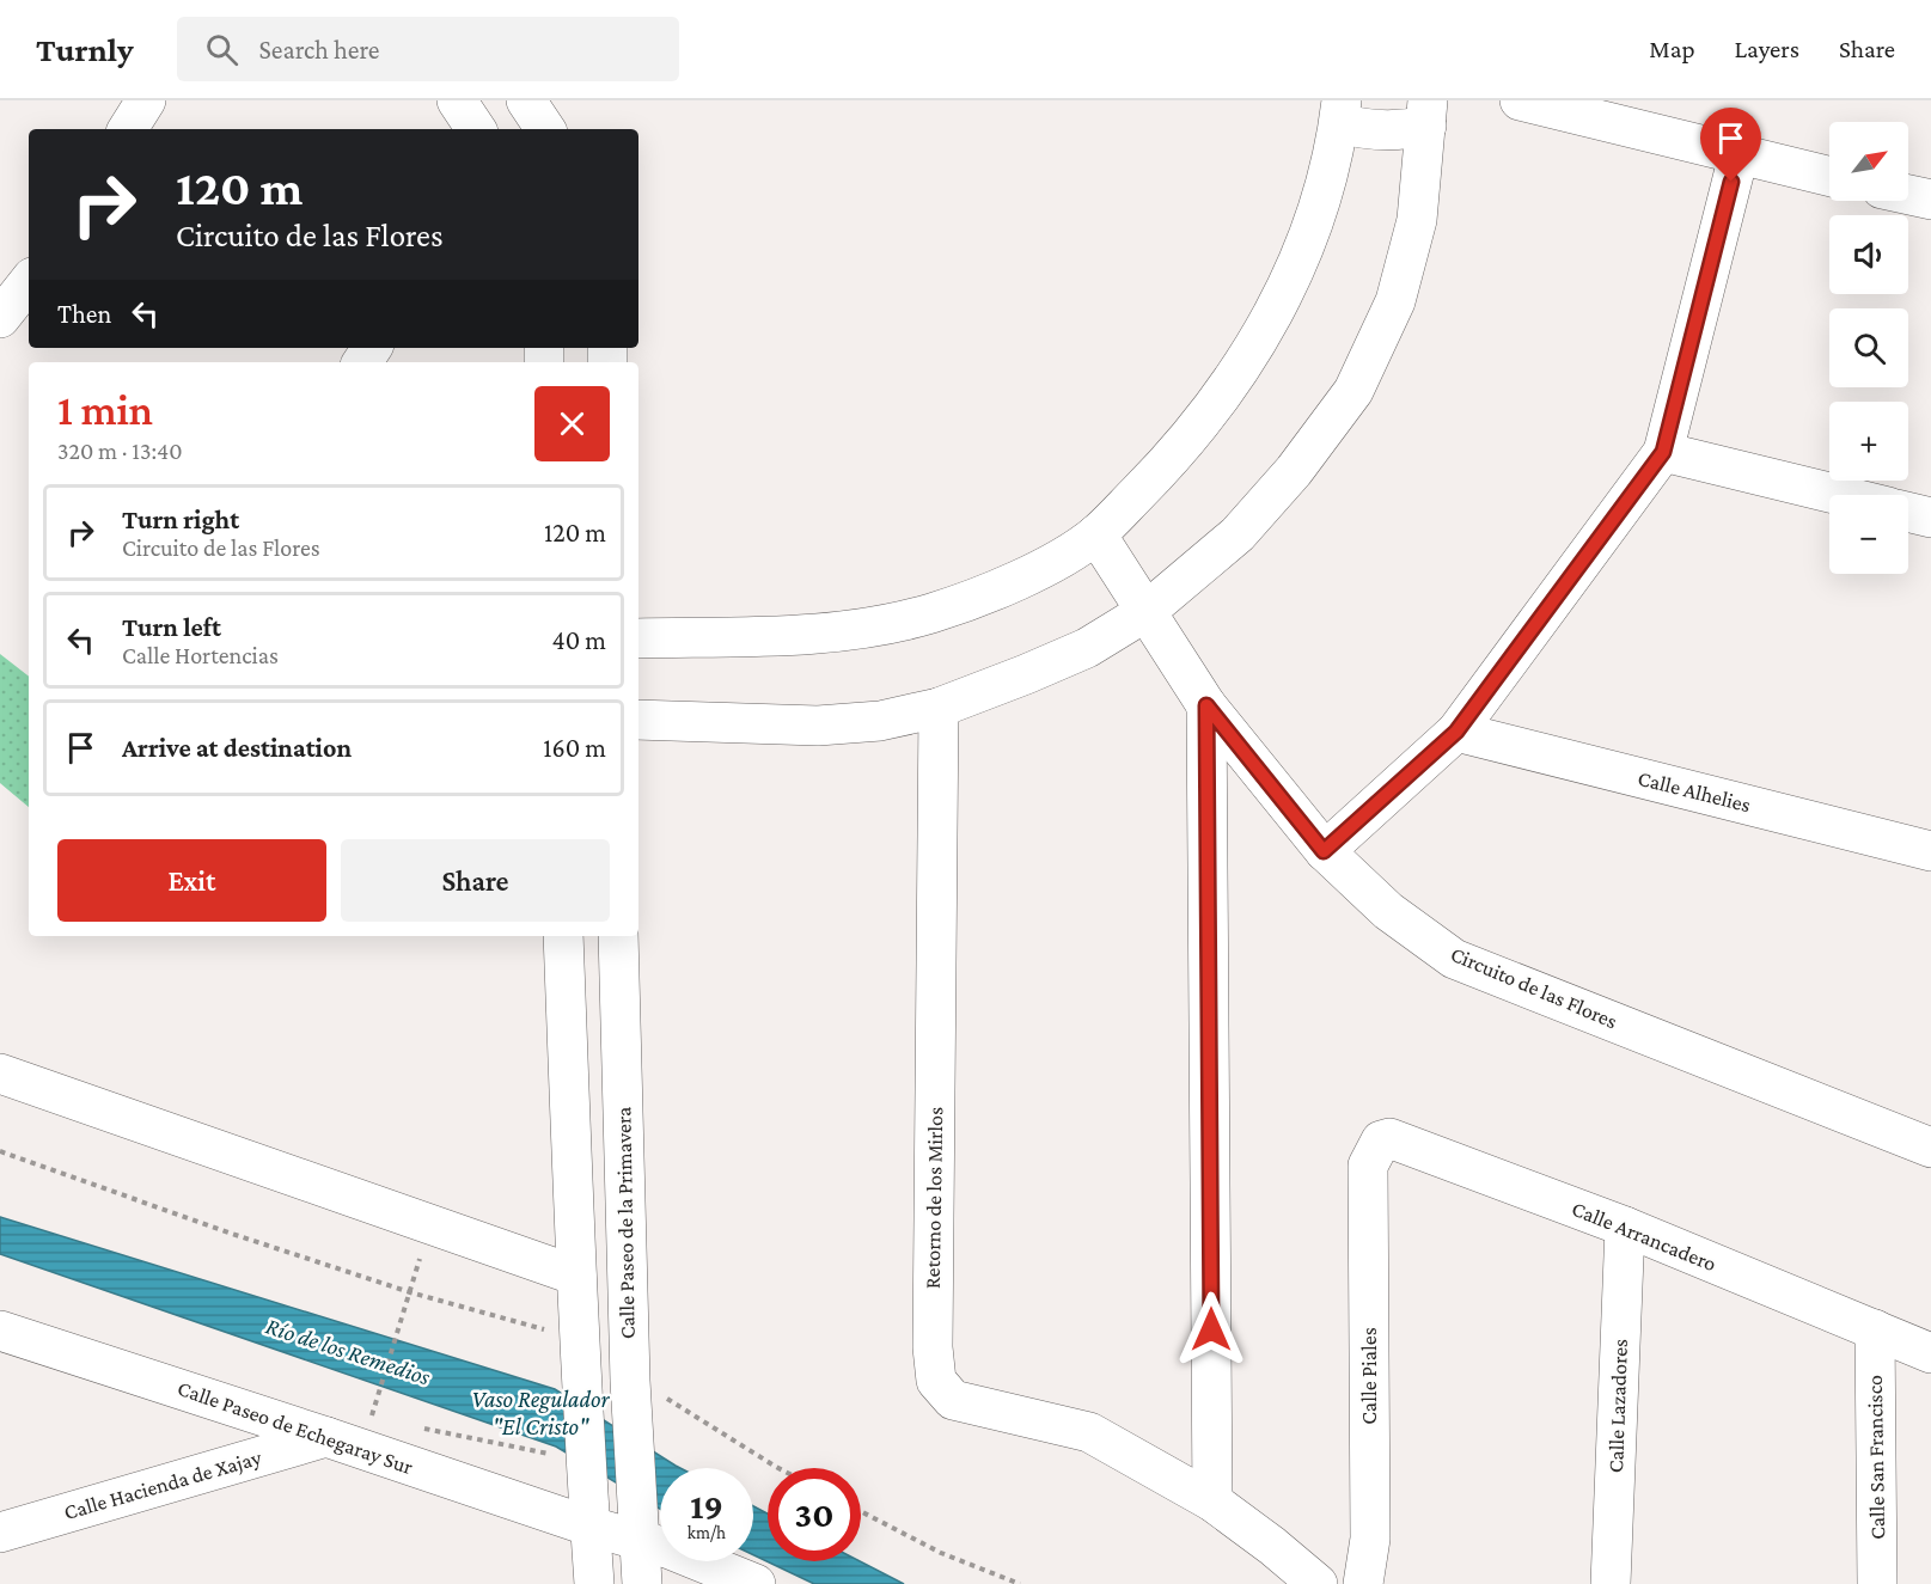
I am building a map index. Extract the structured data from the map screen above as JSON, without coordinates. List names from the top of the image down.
{
  "streets": {
    "street": [
      "Calle Alhelies",
      "Circuito de las Flores",
      "Retorno de los Mirlos",
      "Calle Paseo de la Primavera",
      "Calle Arrancadero",
      "Calle Piales",
      "Calle Lazadores",
      "Calle Paseo de Echegaray Sur",
      "Calle San Francisco",
      "Calle Hacienda de Xajay"
    ]
  },
  "crossings": [
    ["Calle Paseo de la Primavera", "Calle Paseo de Echegaray Sur"],
    ["Calle Arrancadero", "Calle Piales"],
    ["Calle Arrancadero", "Calle Lazadores"],
    ["Calle Arrancadero", "Calle San Francisco"],
    ["Calle Paseo de Echegaray Sur", "Calle Hacienda de Xajay"]
  ],
  "water": ["Río de los Remedios", "Vaso Regulador \"El Cristo\""],
  "north": "top right",
  "page": {
    "header": "Turnly",
    "search": "Search here",
    "nav": ["Map", "Layers", "Share"],
    "map_buttons": ["+", "−"],
    "turn": ["120 m", "Circuito de las Flores"],
    "then": "Then",
    "heading": ["1 min", "320 m · 13:40"],
    "list": [
      {
        "name": "Turn right",
        "note": "Circuito de las Flores",
        "value": "120 m"
      },
      {
        "name": "Turn left",
        "note": "Calle Hortencias",
        "value": "40 m"
      },
      {
        "name": "Arrive at destination",
        "value": "160 m"
      }
    ],
    "buttons": ["Exit", "Share"],
    "speed": "19 km/h",
    "limit": "30"
  }
}
